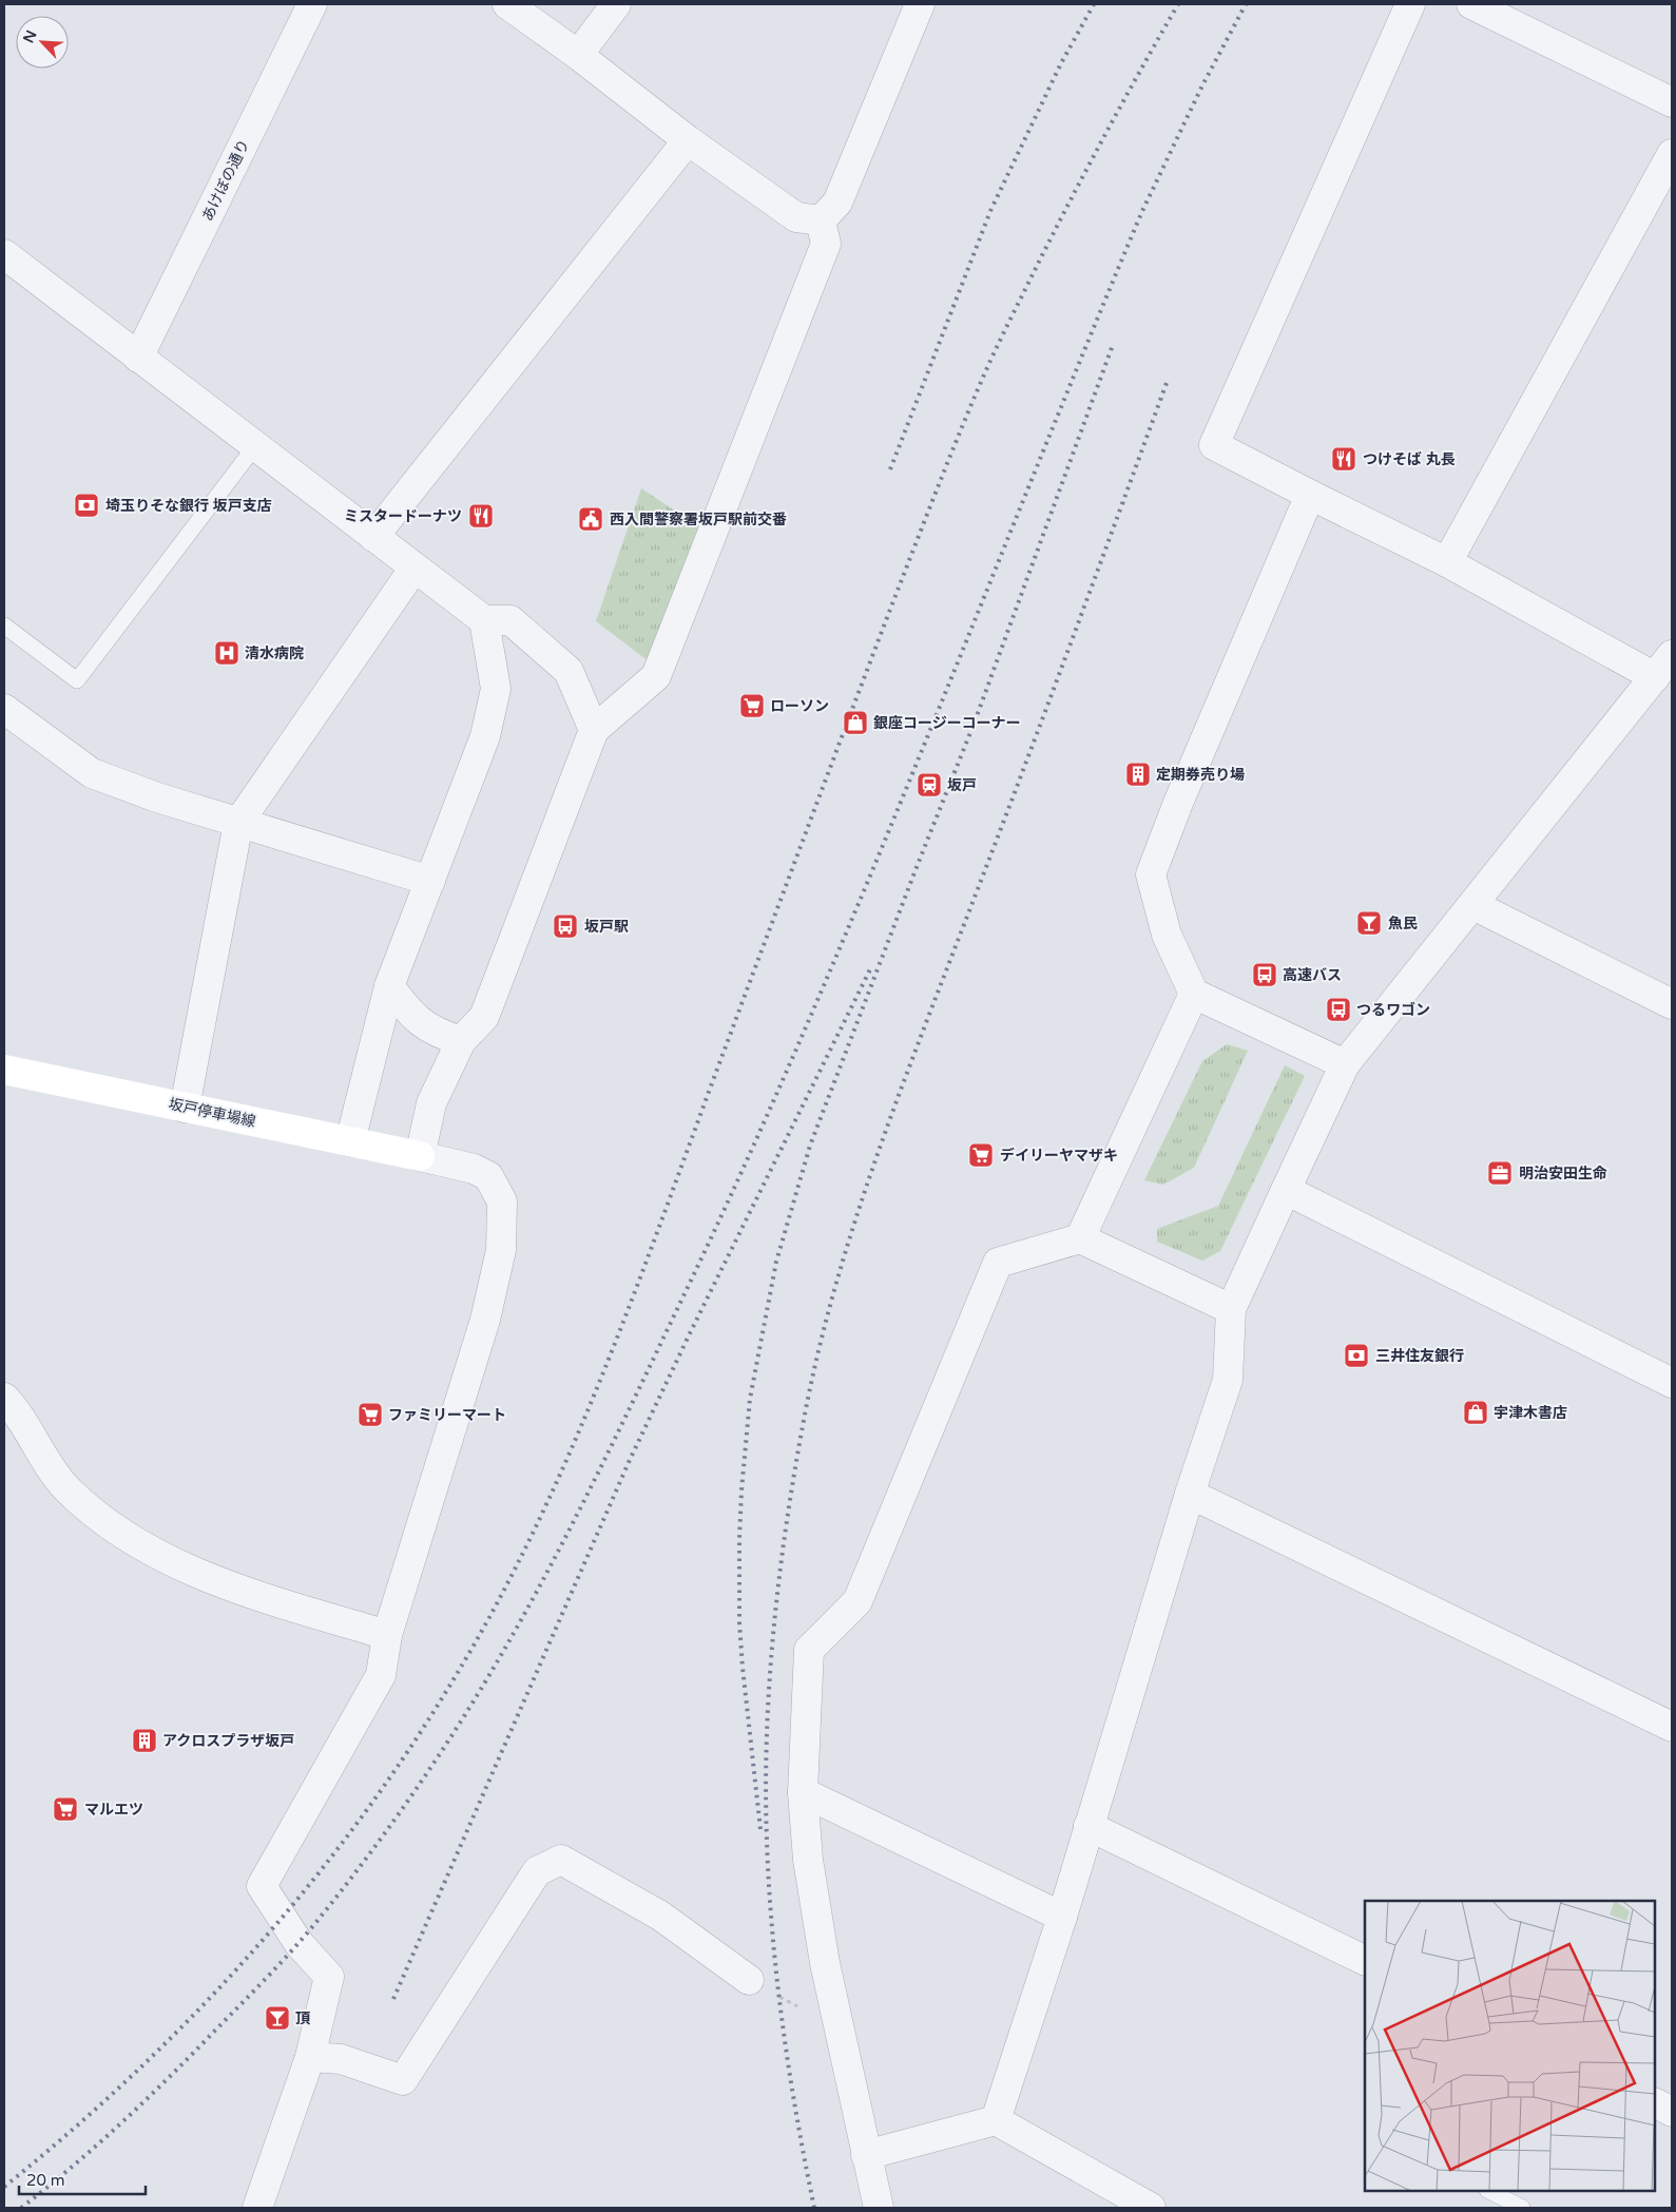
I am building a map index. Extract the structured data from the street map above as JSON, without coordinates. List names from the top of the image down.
{
  "streets": {
    "main road": ["坂戸停車場線"],
    "street": ["あけぼの通り"]
  },
  "places": {
    "restaurant": ["つけそば 丸長", "ミスタードーナツ"],
    "bank": ["埼玉りそな銀行 坂戸支店", "三井住友銀行"],
    "public building": ["西入間警察署坂戸駅前交番"],
    "hospital": ["清水病院"],
    "supermarket": [
      "ローソン",
      "デイリーヤマザキ",
      "ファミリーマート",
      "マルエツ"
    ],
    "shop": ["銀座コージーコーナー", "宇津木書店"],
    "building": ["定期券売り場", "アクロスプラザ坂戸"],
    "station": ["坂戸"],
    "bar": ["魚民", "頂"],
    "bus stop": ["坂戸駅", "高速バス", "つるワゴン"],
    "office": ["明治安田生命"]
  },
  "scale_bar": "20 m",
  "north": "top left"
}
